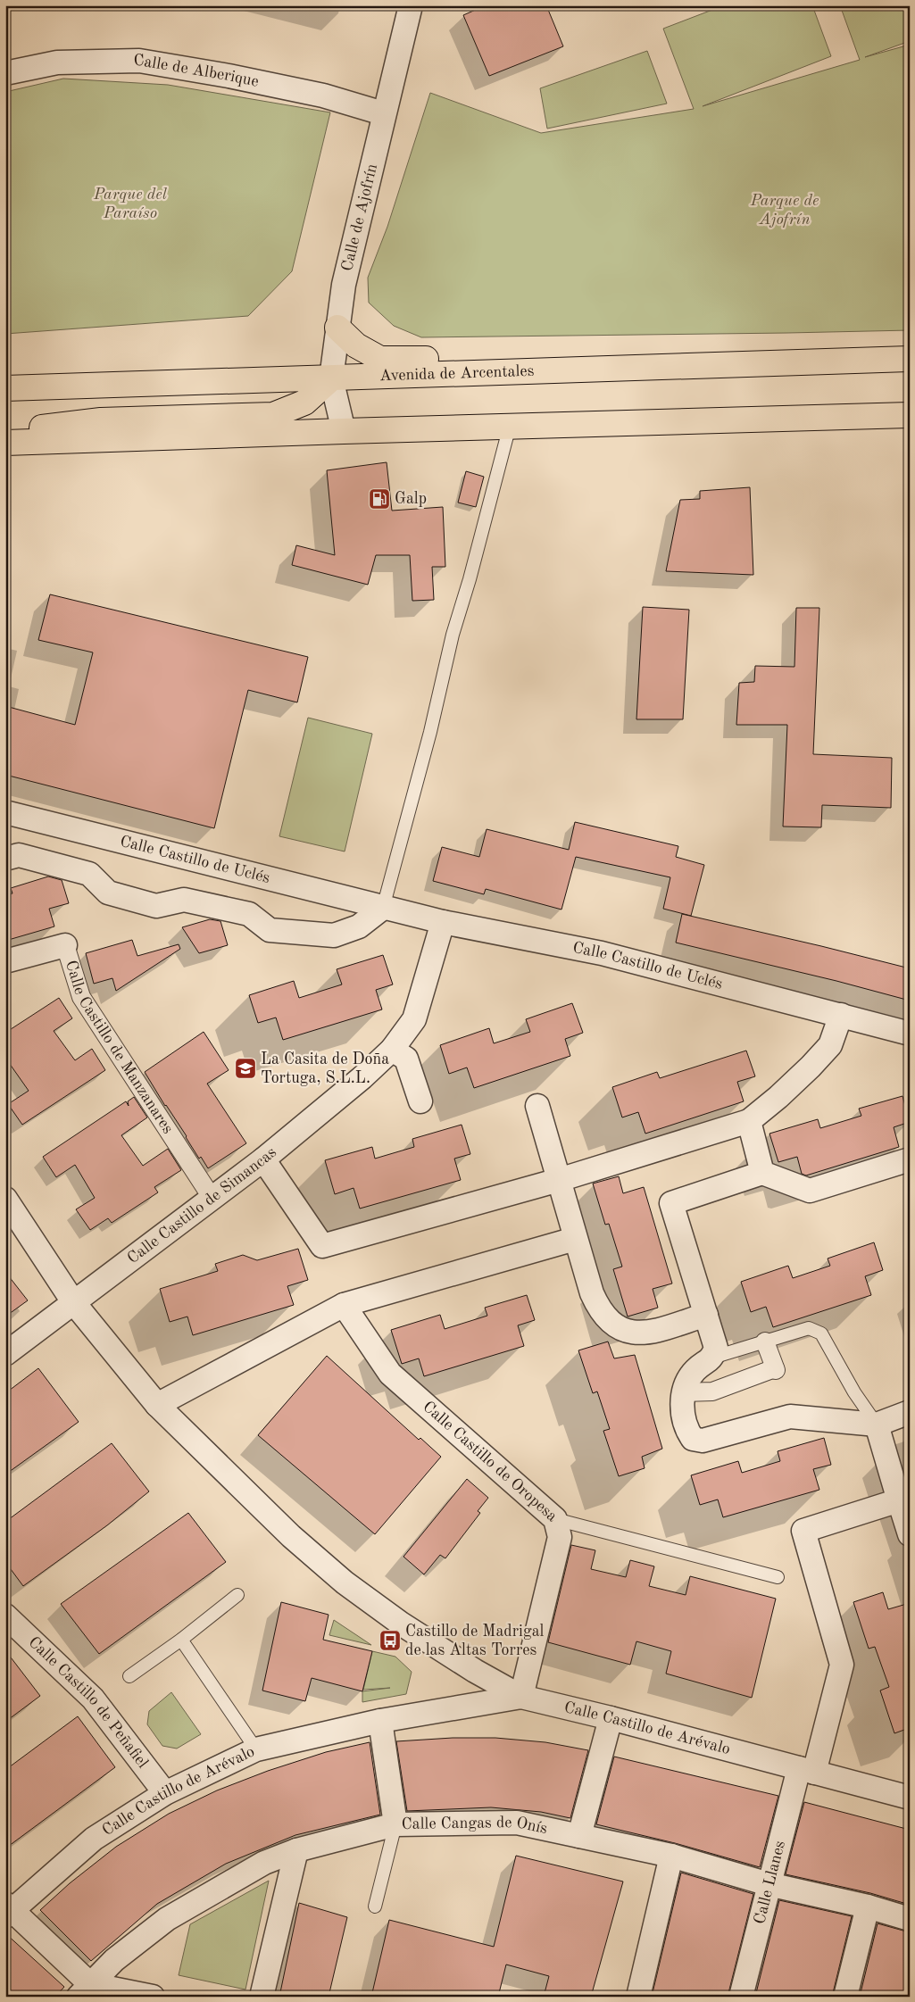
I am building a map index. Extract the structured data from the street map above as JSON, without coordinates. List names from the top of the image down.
{
  "streets": {
    "main road": ["Avenida de Arcentales"],
    "street": [
      "Calle de Alberique",
      "Calle de Ajofrín",
      "Calle Castillo de Uclés",
      "Calle Castillo de Manzanares",
      "Calle Castillo de Simancas",
      "Calle Castillo de Oropesa",
      "Calle Castillo de Peñafiel",
      "Calle Castillo de Arévalo",
      "Calle Cangas de Onís",
      "Calle Llanes"
    ]
  },
  "crossings": [
    ["Calle de Alberique", "Calle de Ajofrín"],
    ["Calle de Ajofrín", "Avenida de Arcentales"],
    ["Calle Castillo de Uclés", "Calle Castillo de Simancas"],
    ["Calle Castillo de Manzanares", "Calle Castillo de Simancas"],
    ["Calle Castillo de Oropesa", "Calle Castillo de Arévalo"],
    ["Calle Castillo de Peñafiel", "Calle Castillo de Arévalo"],
    ["Calle Castillo de Arévalo", "Calle Llanes"],
    ["Calle Cangas de Onís", "Calle Llanes"]
  ],
  "parks": ["Parque del Paraíso", "Parque de Ajofrín"],
  "places": {
    "fuel station": ["Galp"],
    "school or university": ["La Casita de Doña Tortuga, S.L.L."],
    "bus stop": ["Castillo de Madrigal de las Altas Torres"]
  }
}
